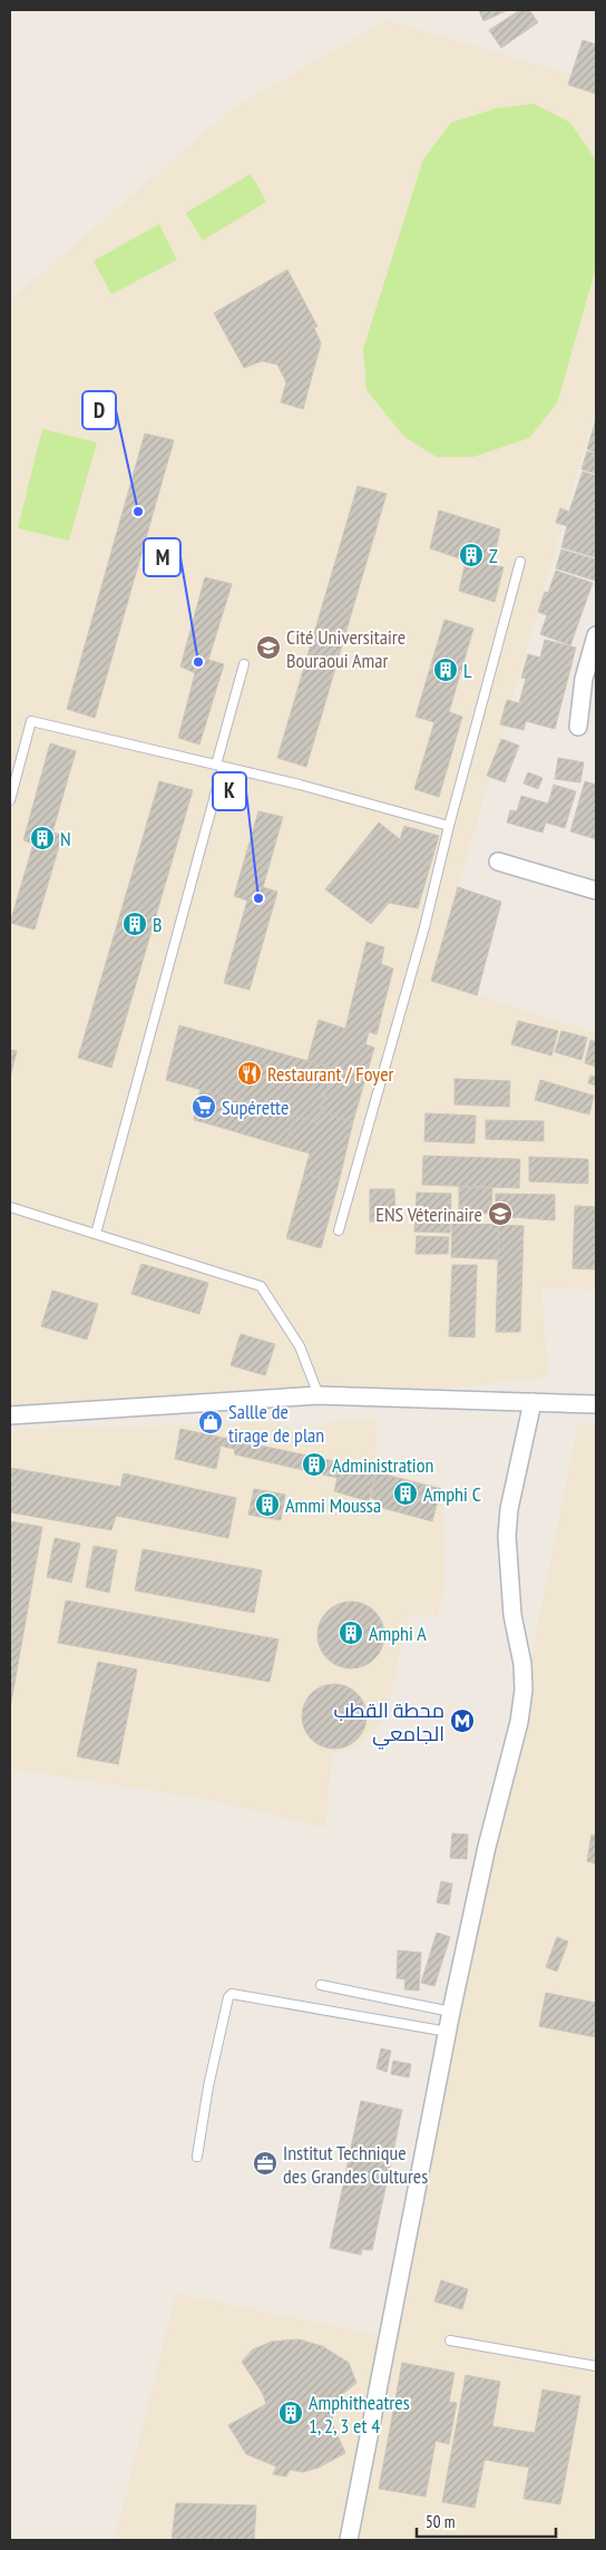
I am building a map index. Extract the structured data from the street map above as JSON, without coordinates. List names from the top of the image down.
{
  "places": {
    "other": ["D", "M", "K"],
    "building": [
      "Z",
      "L",
      "N",
      "B",
      "Administration",
      "Amphi C",
      "Ammi Moussa",
      "Amphi A",
      "Amphitheatres 1, 2, 3 et 4"
    ],
    "school or university": ["Cité Universitaire Bouraoui Amar", "ENS Véterinaire"],
    "restaurant": ["Restaurant / Foyer"],
    "supermarket": ["Supérette"],
    "shop": ["Sallle de tirage de plan"],
    "metro station": ["محطة القطب الجامعي"],
    "office": ["Institut Technique des Grandes Cultures"]
  },
  "scale_bar": "50 m"
}
